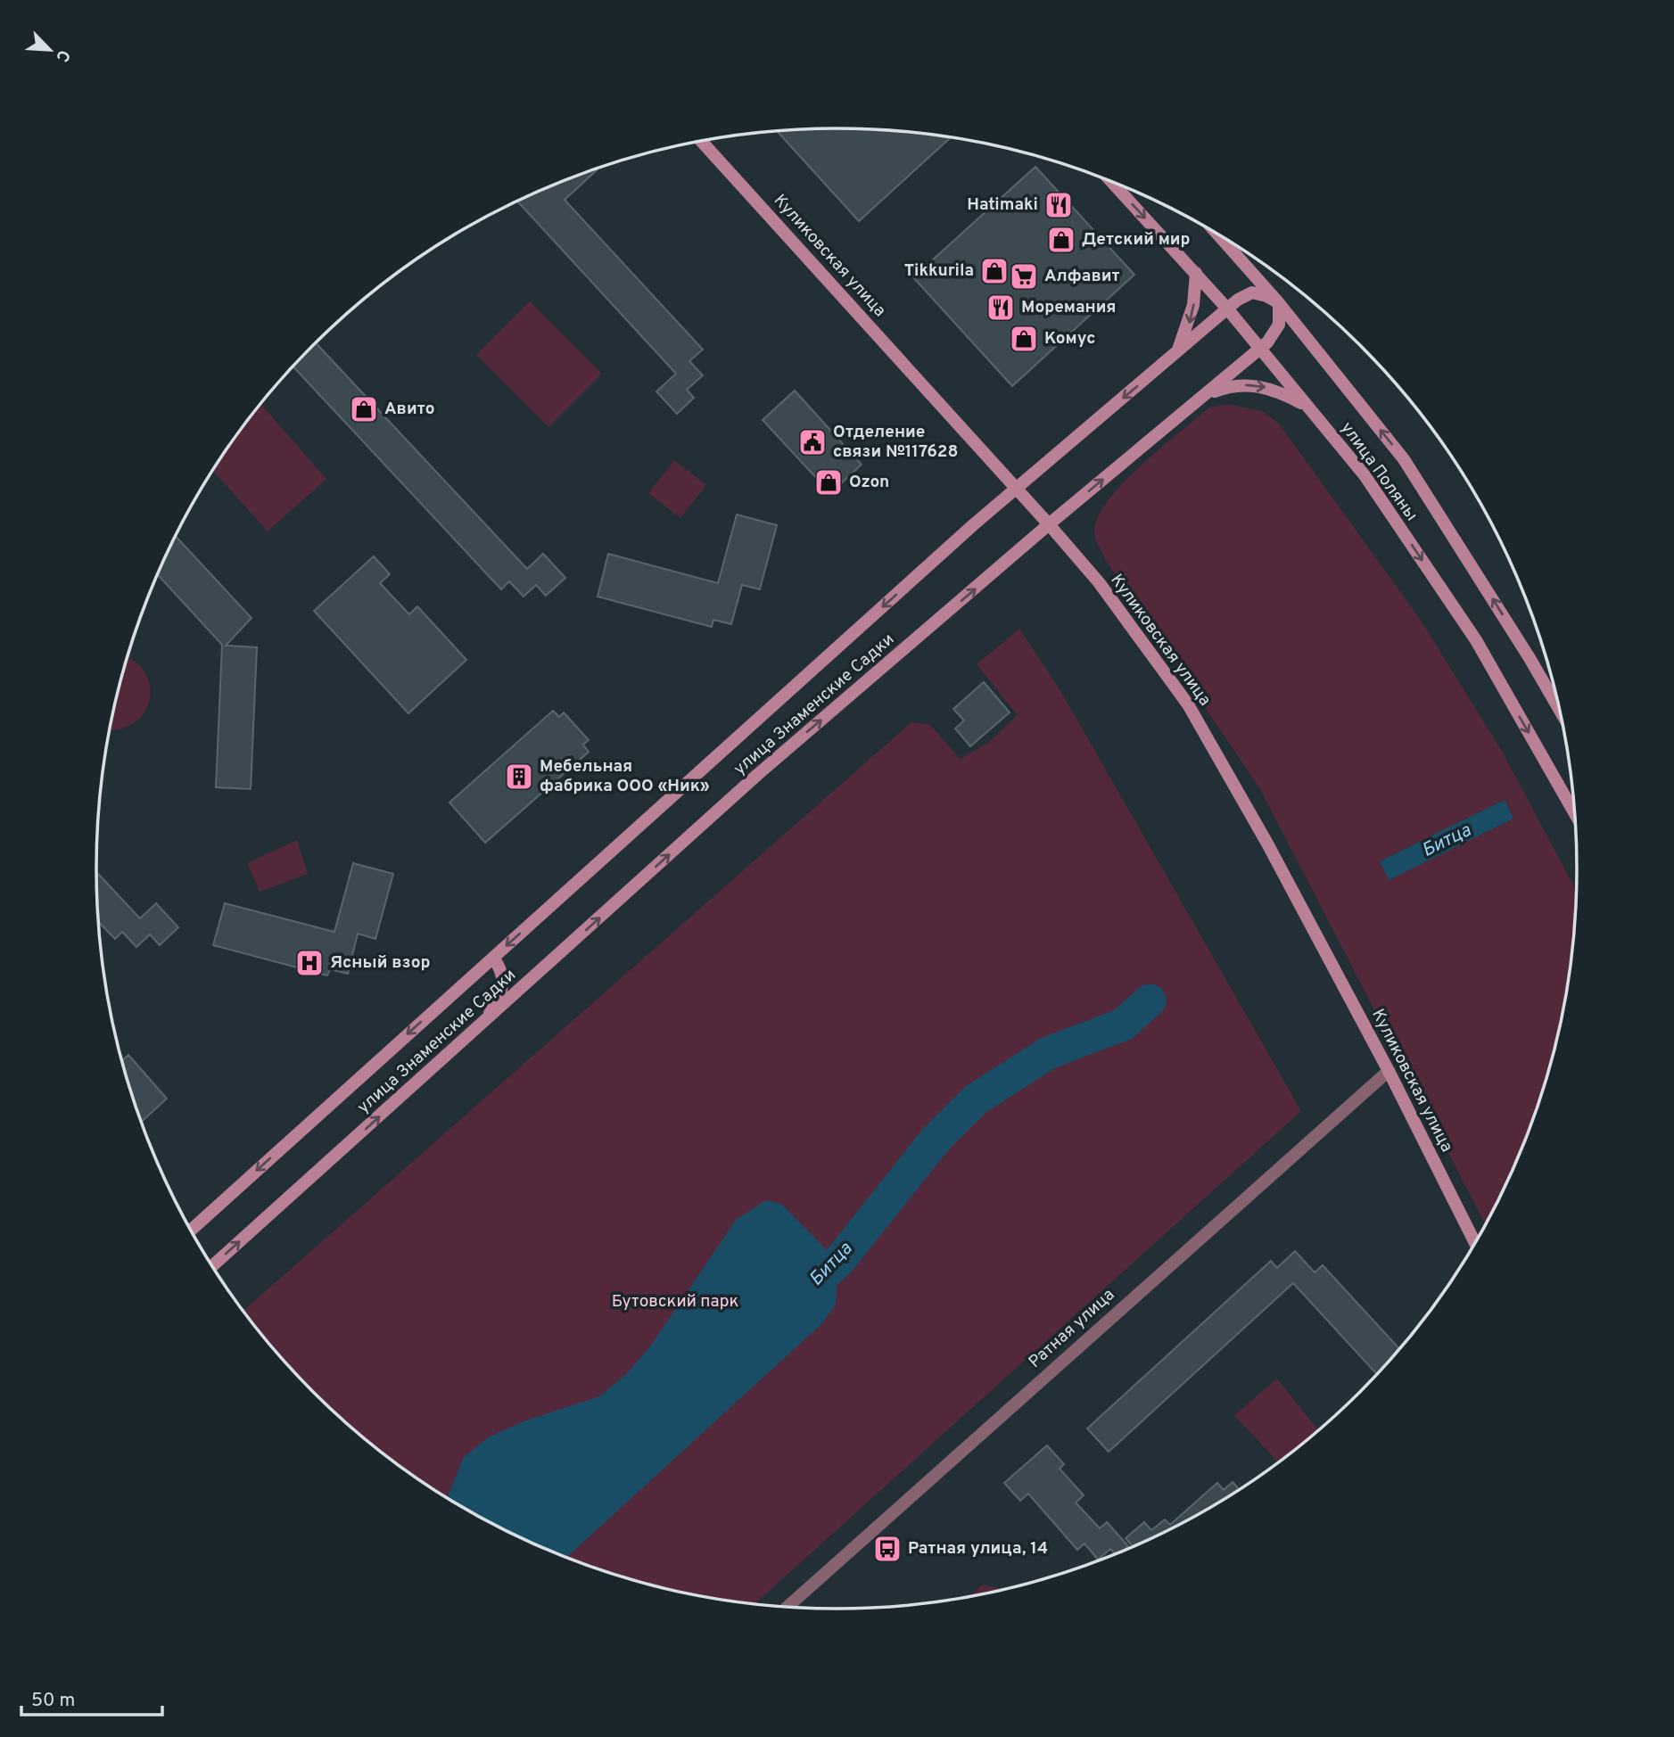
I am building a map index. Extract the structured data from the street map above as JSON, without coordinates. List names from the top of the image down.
{
  "streets": {
    "street": [
      "Куликовская улица",
      "улица Поляны",
      "улица Знаменские Садки",
      "Ратная улица"
    ]
  },
  "crossings": [
    ["Куликовская улица", "улица Знаменские Садки"],
    ["Куликовская улица", "Ратная улица"],
    ["улица Поляны", "улица Знаменские Садки"]
  ],
  "water": ["Битца"],
  "parks": ["Бутовский парк"],
  "places": {
    "restaurant": ["Hatimaki", "Моремания"],
    "shop": [
      "Детский мир",
      "Tikkurila",
      "Комус",
      "Авито",
      "Ozon"
    ],
    "supermarket": ["Алфавит"],
    "public building": ["Отделение связи №117628"],
    "building": ["Мебельная фабрика ООО «Ник»"],
    "hospital": ["Ясный взор"],
    "bus stop": ["Ратная улица, 14"]
  },
  "scale_bar": "50 m",
  "north": "bottom right"
}
